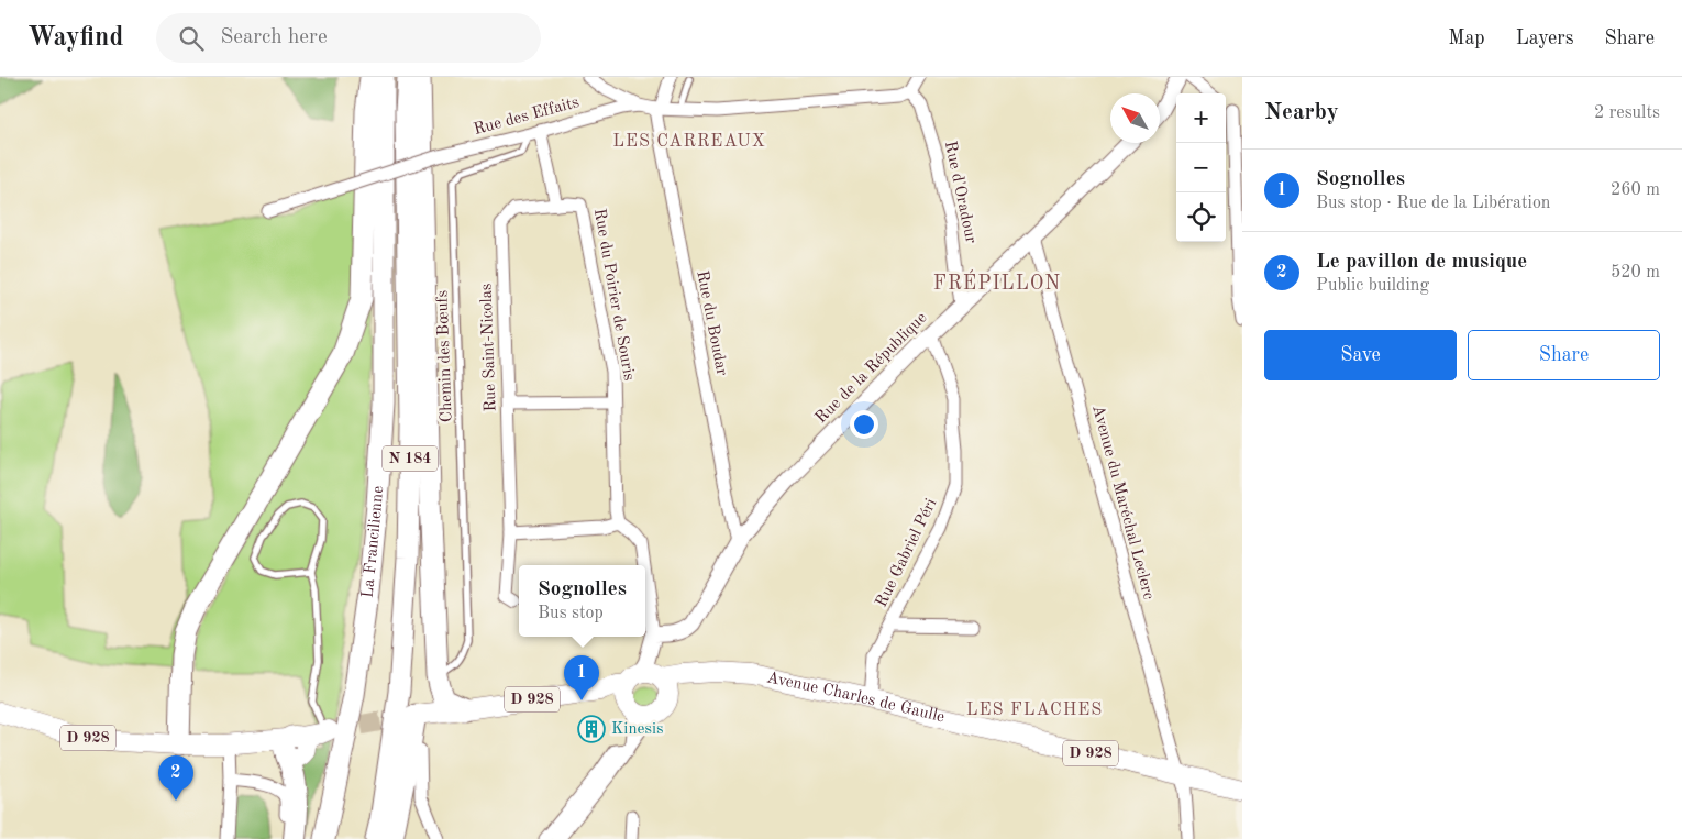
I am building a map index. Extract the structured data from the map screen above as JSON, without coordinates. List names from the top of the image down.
{
  "streets": {
    "highway": ["N 184", "La Francilienne"],
    "main road": ["Avenue Charles de Gaulle", "D 928"],
    "street": [
      "Rue des Effaits",
      "Rue d'Oradour",
      "Rue du Poirier de Souris",
      "Rue du Boudar",
      "Rue Saint-Nicolas",
      "Rue de la République",
      "Avenue du Maréchal Leclerc",
      "Rue Gabriel Péri"
    ],
    "lane": ["Chemin des Bœufs"]
  },
  "crossings": [
    ["Rue des Effaits", "Rue d'Oradour"],
    ["Rue des Effaits", "Rue du Boudar"],
    ["Rue des Effaits", "Chemin des Bœufs"],
    ["Rue d'Oradour", "Rue de la République"],
    ["Rue du Poirier de Souris", "Rue Saint-Nicolas"],
    ["Rue du Boudar", "Rue de la République"],
    ["Rue de la République", "Avenue du Maréchal Leclerc"],
    ["Rue de la République", "Rue Gabriel Péri"],
    ["Avenue du Maréchal Leclerc", "Avenue Charles de Gaulle"],
    ["Rue Gabriel Péri", "Avenue Charles de Gaulle"],
    ["Avenue Charles de Gaulle", "D 928"]
  ],
  "districts": ["LES CARREAUX", "FRÉPILLON", "LES FLACHES"],
  "places": {
    "building": ["Kinesis"]
  },
  "north": "top left",
  "page": {
    "header": "Wayfind",
    "search": "Search here",
    "nav": ["Map", "Layers", "Share"],
    "heading": ["Nearby", "2 results"],
    "map_buttons": ["+", "−"],
    "list": [
      {
        "mark": "1",
        "name": "Sognolles",
        "note": "Bus stop · Rue de la Libération",
        "value": "260 m"
      },
      {
        "mark": "2",
        "name": "Le pavillon de musique",
        "note": "Public building",
        "value": "520 m"
      }
    ],
    "buttons": ["Save", "Share"],
    "popup": ["Sognolles", "Bus stop"],
    "pins": ["1", "2"]
  }
}
